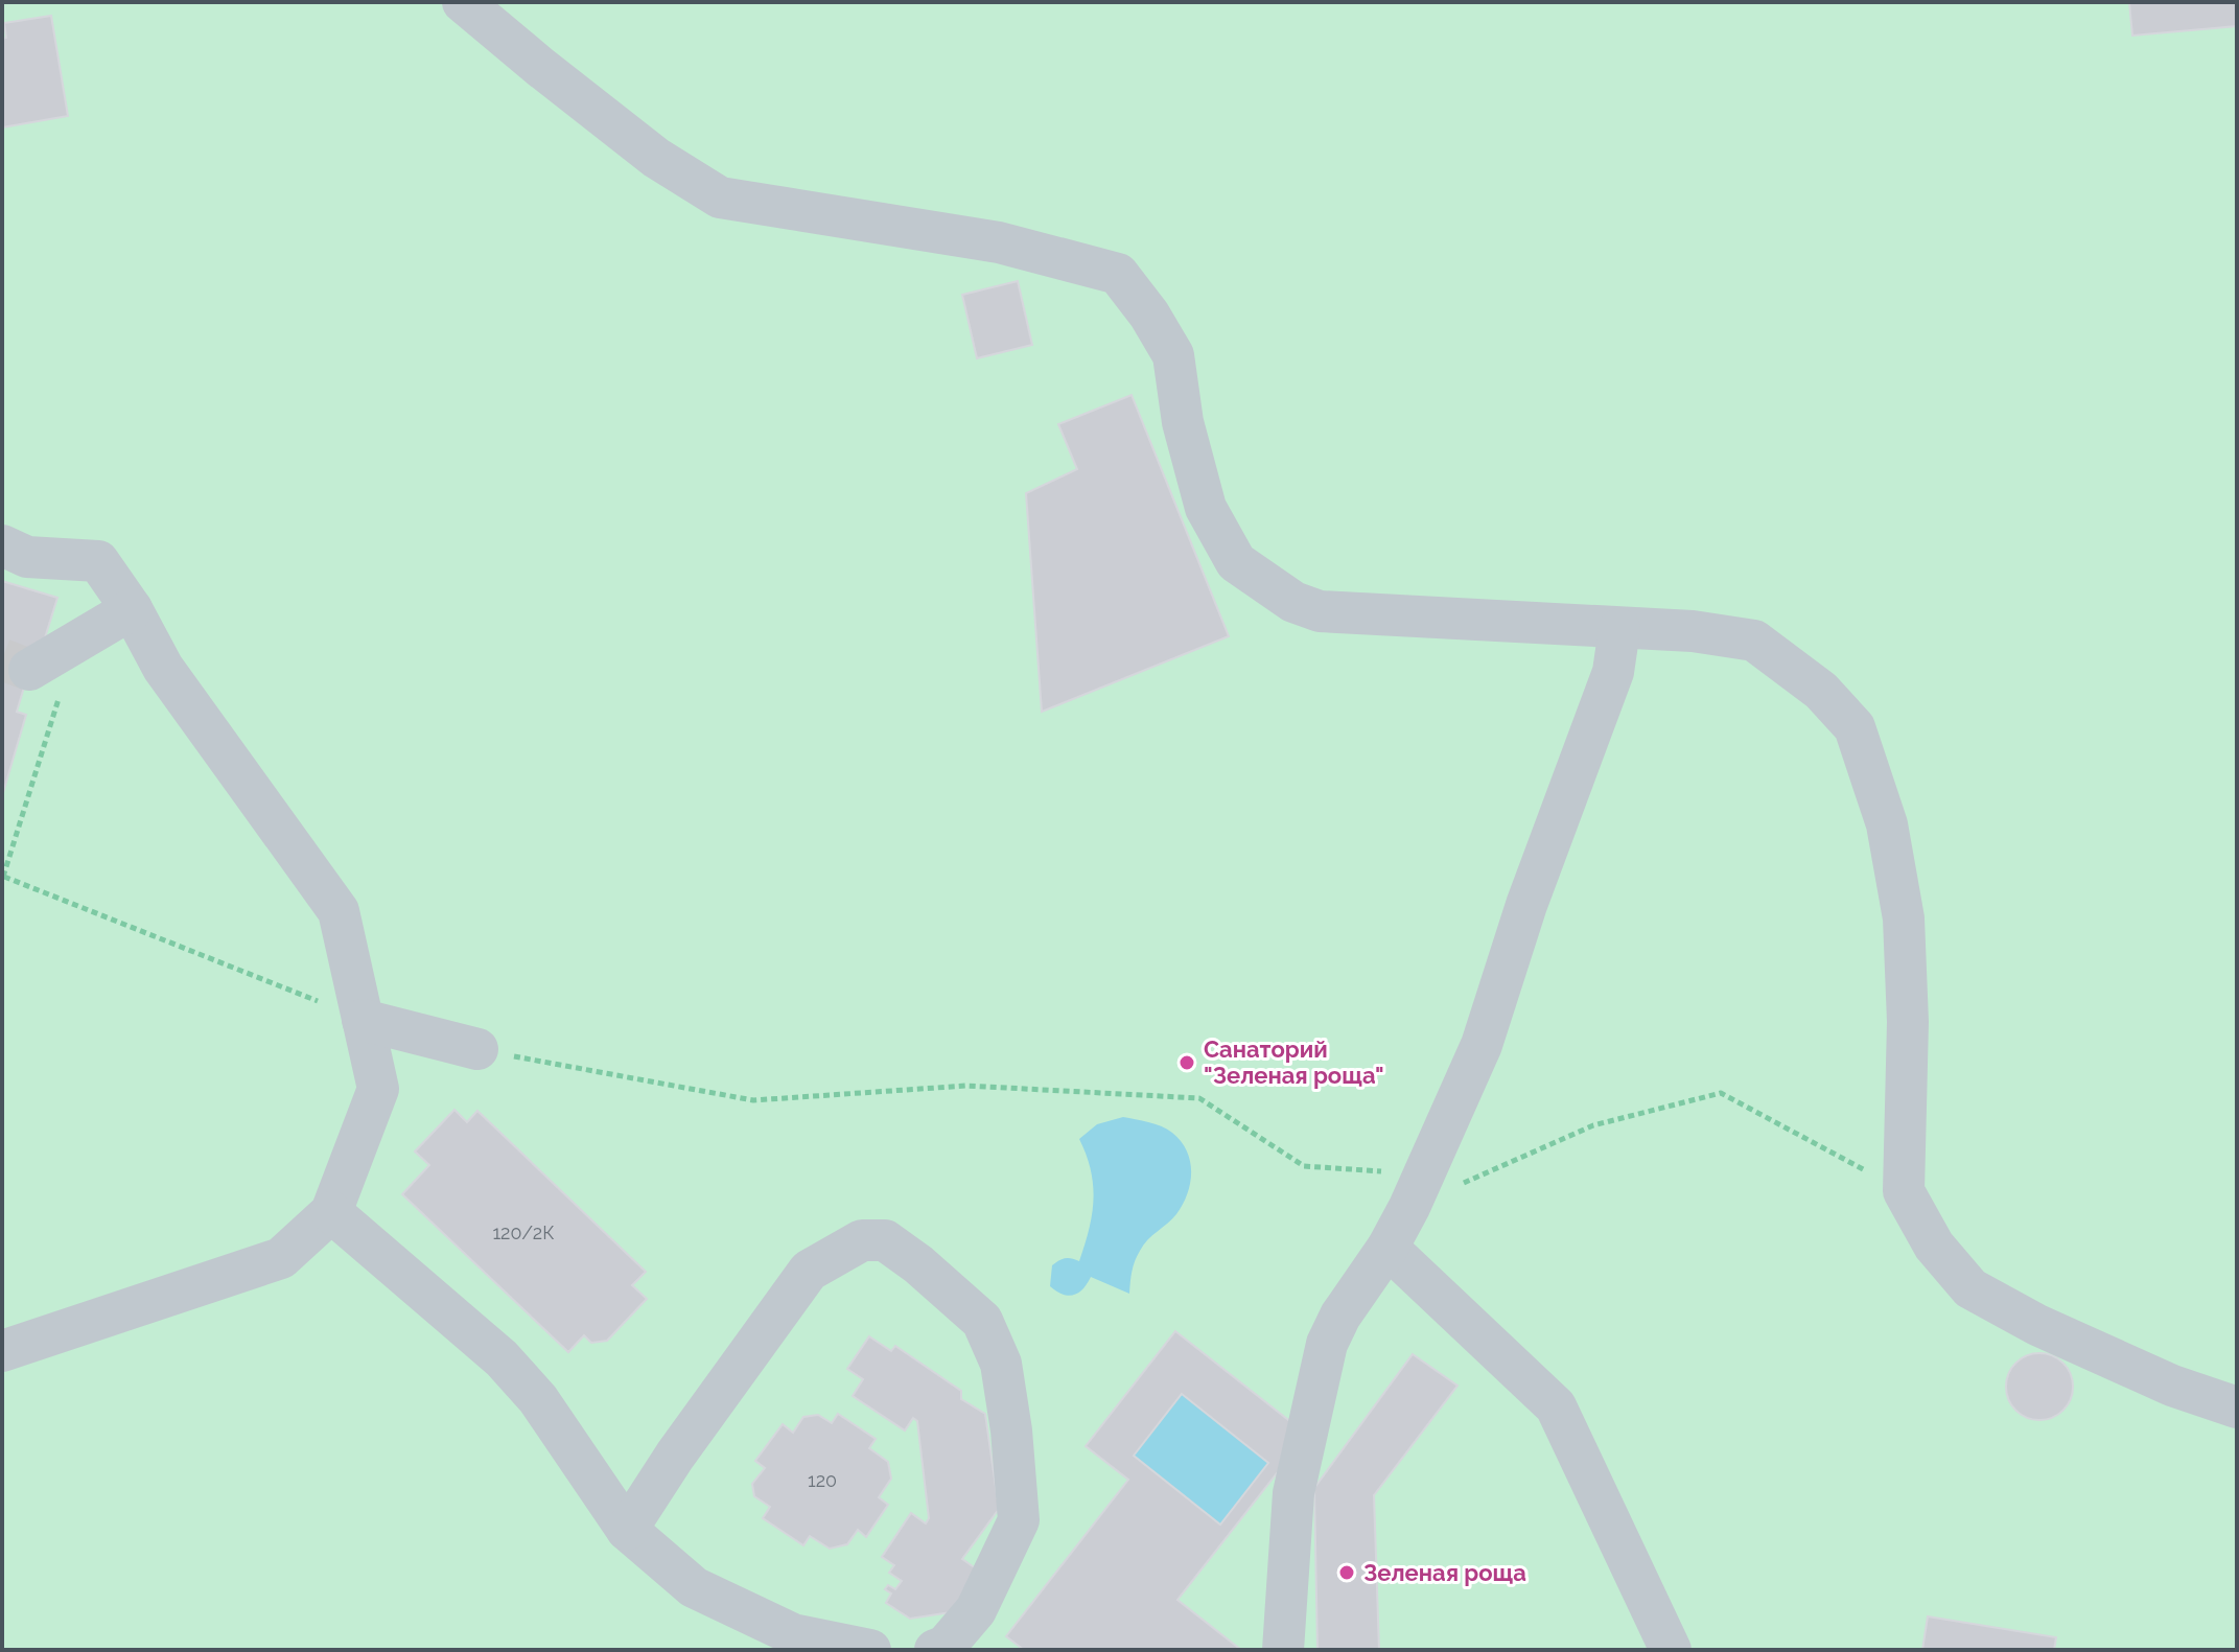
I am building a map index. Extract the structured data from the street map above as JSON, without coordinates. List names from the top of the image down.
{
  "places": ["Санаторий \"Зеленая роща\"", "Зеленая роща"],
  "house_numbers": ["120/2К", "120"]
}
